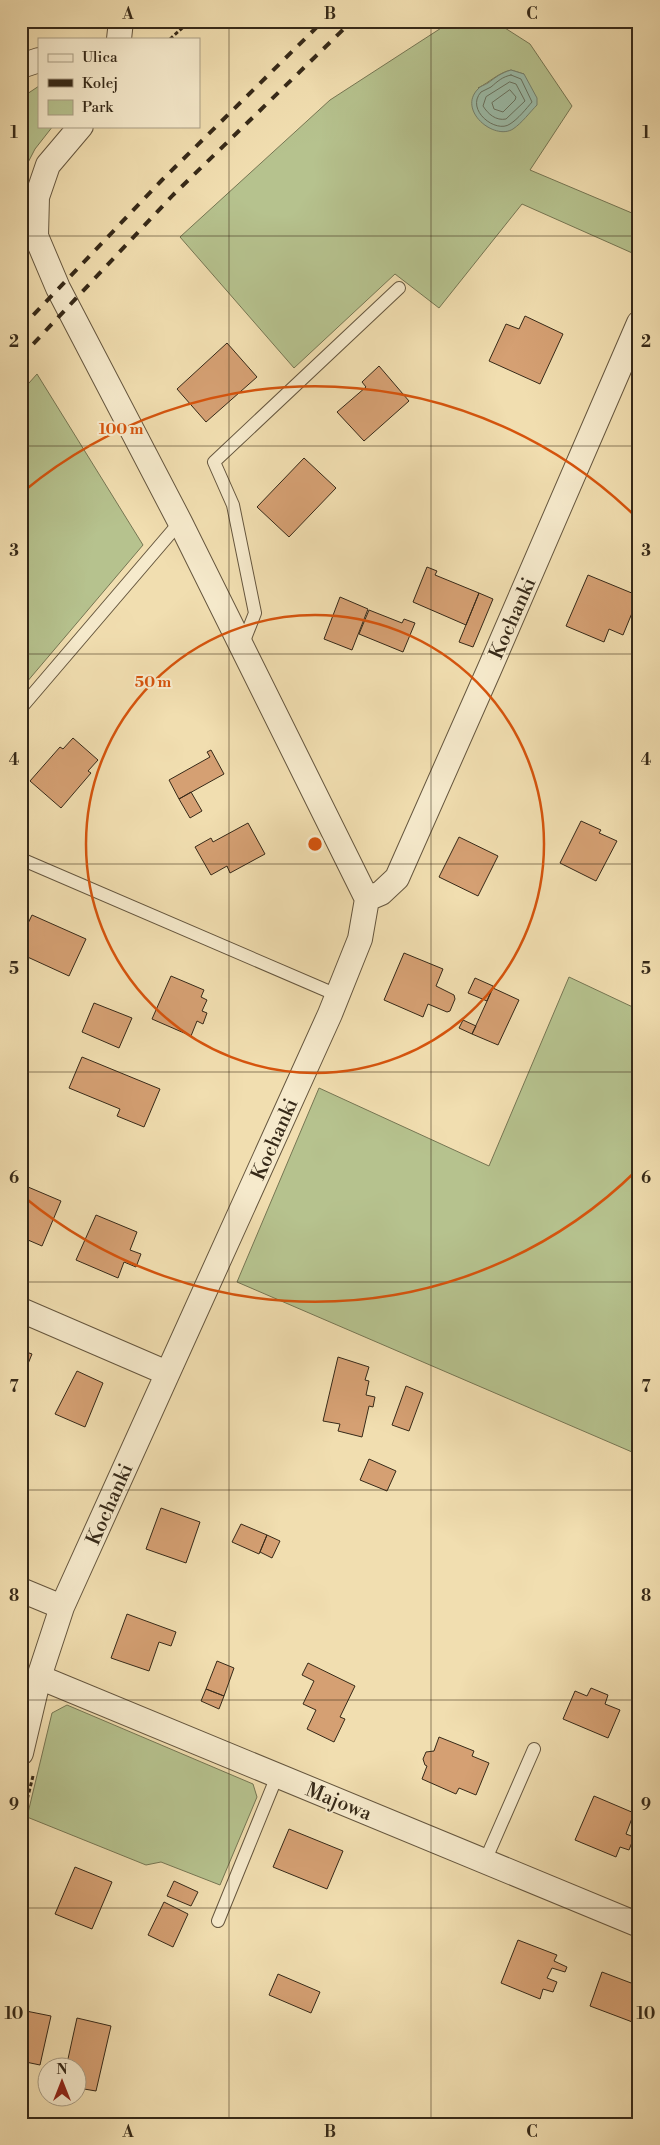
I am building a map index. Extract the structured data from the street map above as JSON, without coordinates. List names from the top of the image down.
{
  "streets": {
    "street": ["Kochanki", "Majowa"]
  },
  "crossings": [
    ["Kochanki", "Majowa"]
  ],
  "legend": ["Ulica", "Kolej", "Park"],
  "north": "top",
  "grid": {
    "columns": ["A", "B", "C"],
    "rows": [
      "1",
      "2",
      "3",
      "4",
      "5",
      "6",
      "7",
      "8",
      "9",
      "10"
    ]
  },
  "rings": ["100 m", "50 m"]
}
